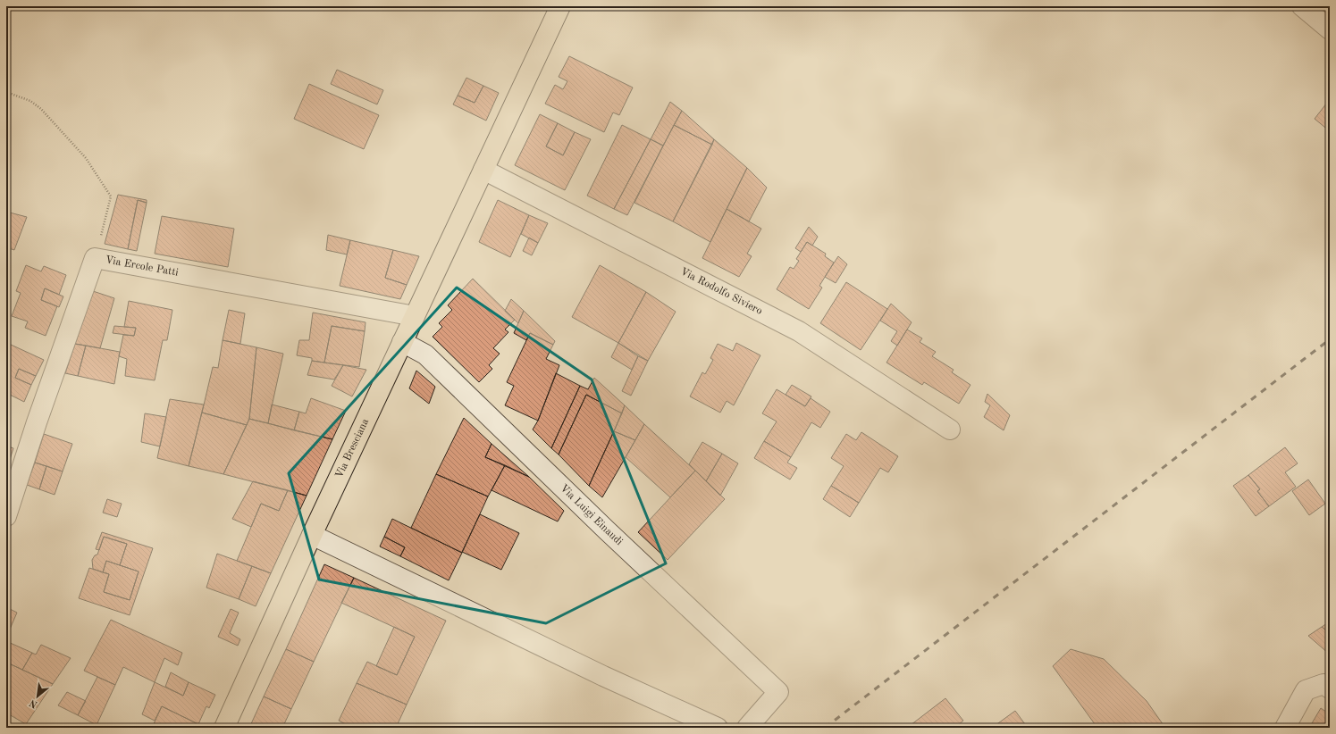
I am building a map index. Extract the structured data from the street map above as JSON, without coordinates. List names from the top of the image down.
{
  "streets": {
    "main road": ["Via Bresciana"],
    "street": ["Via Ercole Patti", "Via Rodolfo Siviero", "Via Luigi Einaudi"]
  },
  "crossings": [
    ["Via Ercole Patti", "Via Bresciana"],
    ["Via Rodolfo Siviero", "Via Bresciana"],
    ["Via Bresciana", "Via Luigi Einaudi"]
  ],
  "north": "bottom left"
}
